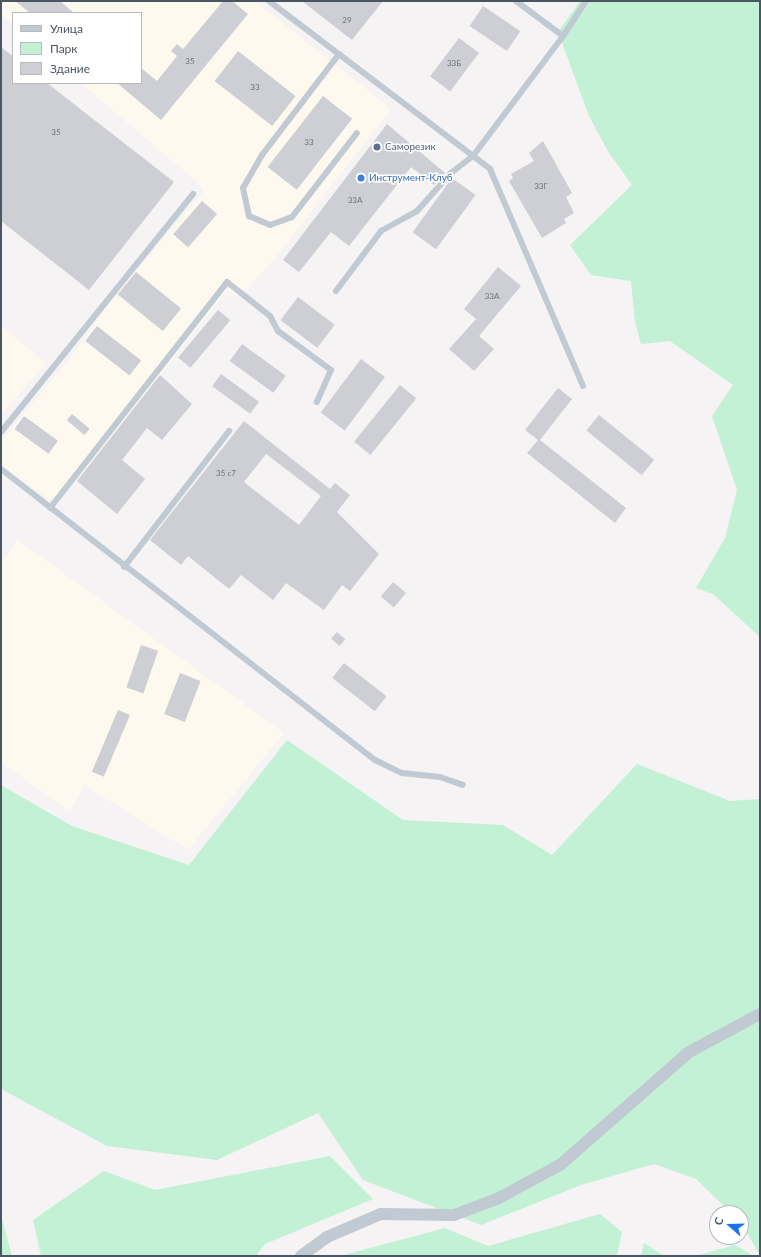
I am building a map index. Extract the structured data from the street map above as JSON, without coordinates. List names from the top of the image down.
{
  "places": ["Саморезик", "Инструмент-Клуб"],
  "house_numbers": [
    "29",
    "35",
    "33Б",
    "33",
    "35",
    "33",
    "33Г",
    "33А",
    "33А",
    "35 c7"
  ],
  "legend": ["Улица", "Парк", "Здание"],
  "north": "left"
}
